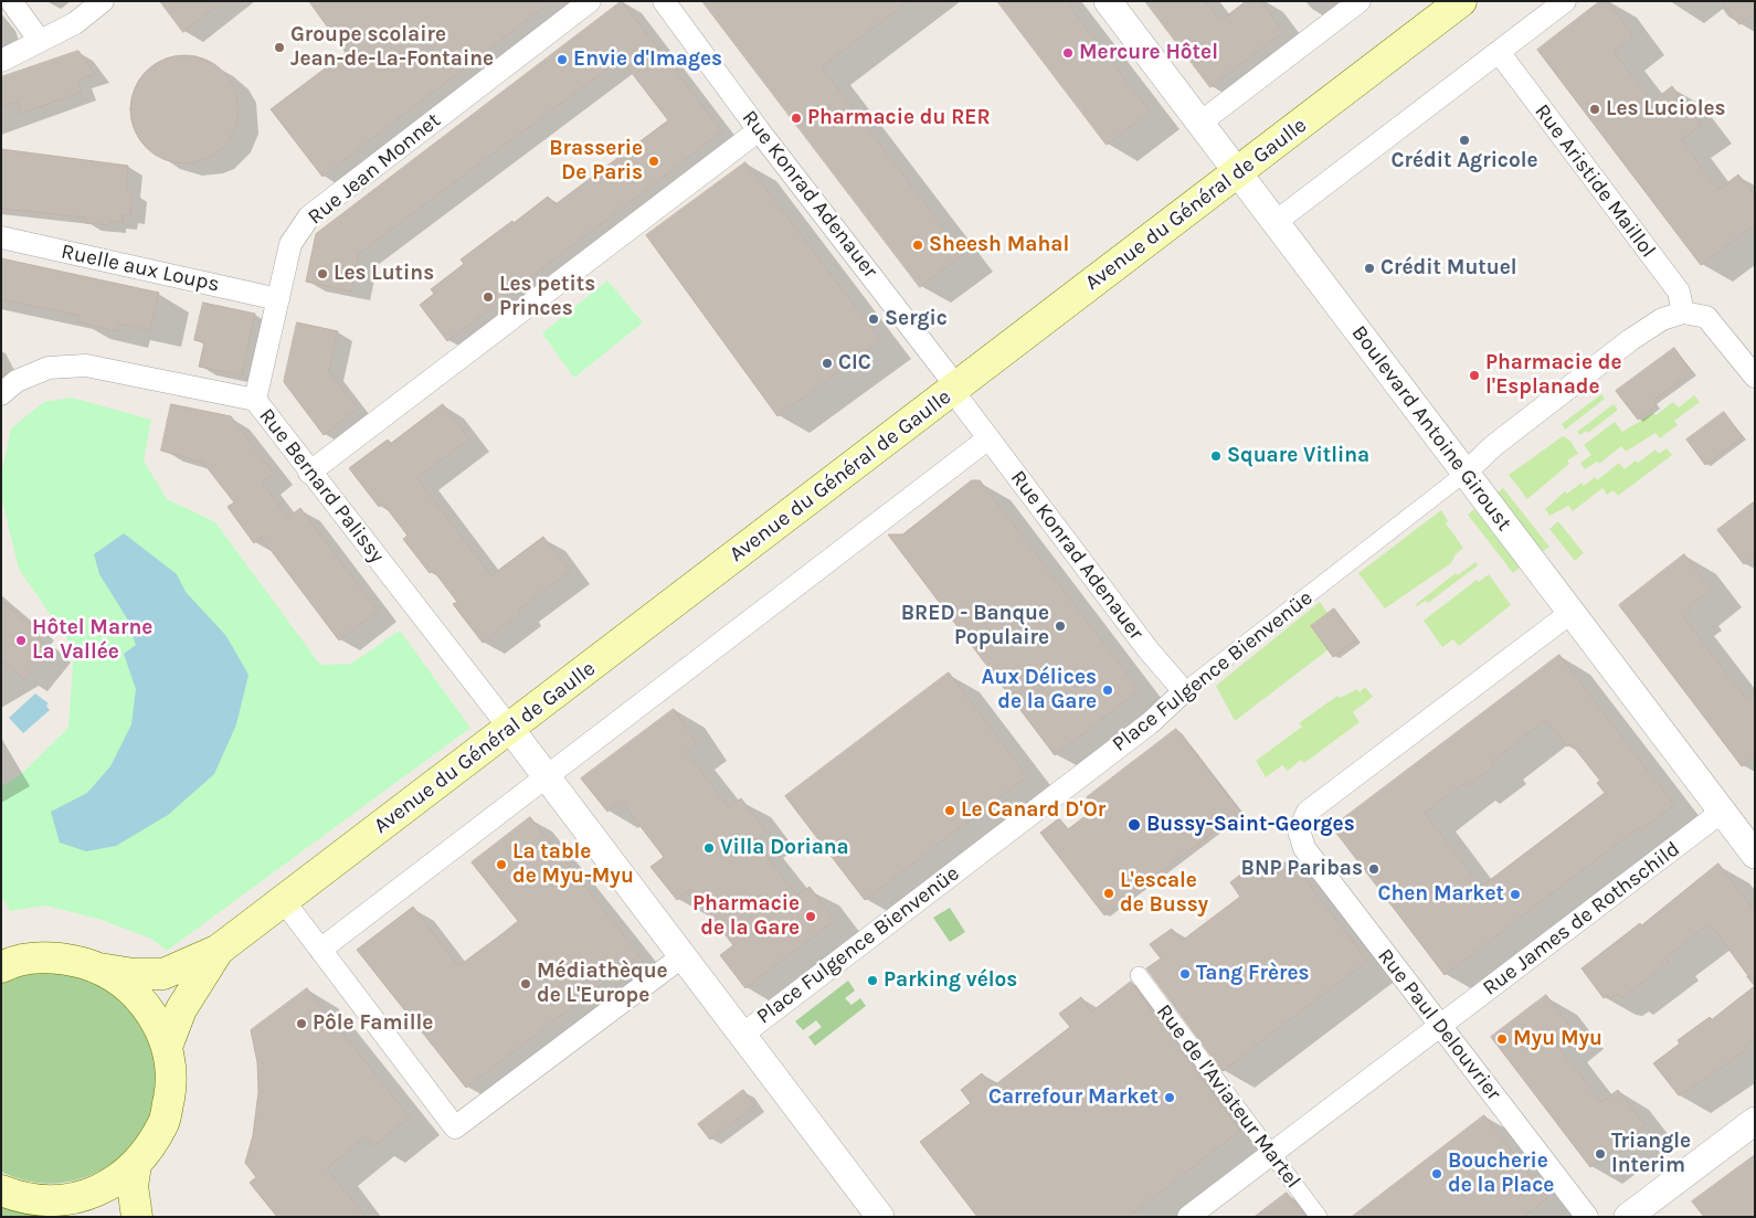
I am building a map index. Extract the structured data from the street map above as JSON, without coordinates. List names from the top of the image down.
{
  "streets": {
    "main road": ["Avenue du Général de Gaulle"],
    "street": [
      "Rue Jean Monnet",
      "Rue Aristide Maillol",
      "Rue Konrad Adenauer",
      "Ruelle aux Loups",
      "Boulevard Antoine Giroust",
      "Rue Bernard Palissy",
      "Place Fulgence Bienvenüe",
      "Rue James de Rothschild",
      "Rue Paul Delouvrier",
      "Rue de l'Aviateur Martel"
    ]
  },
  "crossings": [
    ["Rue Jean Monnet", "Ruelle aux Loups"],
    ["Rue Jean Monnet", "Rue Bernard Palissy"],
    ["Rue Aristide Maillol", "Place Fulgence Bienvenüe"],
    ["Rue Konrad Adenauer", "Avenue du Général de Gaulle"],
    ["Rue Konrad Adenauer", "Place Fulgence Bienvenüe"],
    ["Avenue du Général de Gaulle", "Boulevard Antoine Giroust"],
    ["Avenue du Général de Gaulle", "Rue Bernard Palissy"],
    ["Boulevard Antoine Giroust", "Place Fulgence Bienvenüe"],
    ["Boulevard Antoine Giroust", "Rue James de Rothschild"],
    ["Boulevard Antoine Giroust", "Rue Paul Delouvrier"],
    ["Rue James de Rothschild", "Rue Paul Delouvrier"],
    ["Rue James de Rothschild", "Rue de l'Aviateur Martel"]
  ],
  "places": [
    "Groupe scolaire Jean-de-La-Fontaine",
    "Mercure Hôtel",
    "Envie d'Images",
    "Les Lucioles",
    "Pharmacie du RER",
    "Crédit Agricole",
    "Brasserie De Paris",
    "Sheesh Mahal",
    "Crédit Mutuel",
    "Les Lutins",
    "Les petits Princes",
    "Sergic",
    "CIC",
    "Pharmacie de l'Esplanade",
    "Square Vitlina",
    "BRED - Banque Populaire",
    "Hôtel Marne La Vallée",
    "Aux Délices de la Gare",
    "Le Canard D'Or",
    "Bussy-Saint-Georges",
    "Villa Doriana",
    "La table de Myu-Myu",
    "BNP Paribas",
    "L'escale de Bussy",
    "Chen Market",
    "Pharmacie de la Gare",
    "Tang Frères",
    "Parking vélos",
    "Médiathèque de L'Europe",
    "Pôle Famille",
    "Myu Myu",
    "Carrefour Market",
    "Triangle Interim",
    "Boucherie de la Place"
  ]
}
